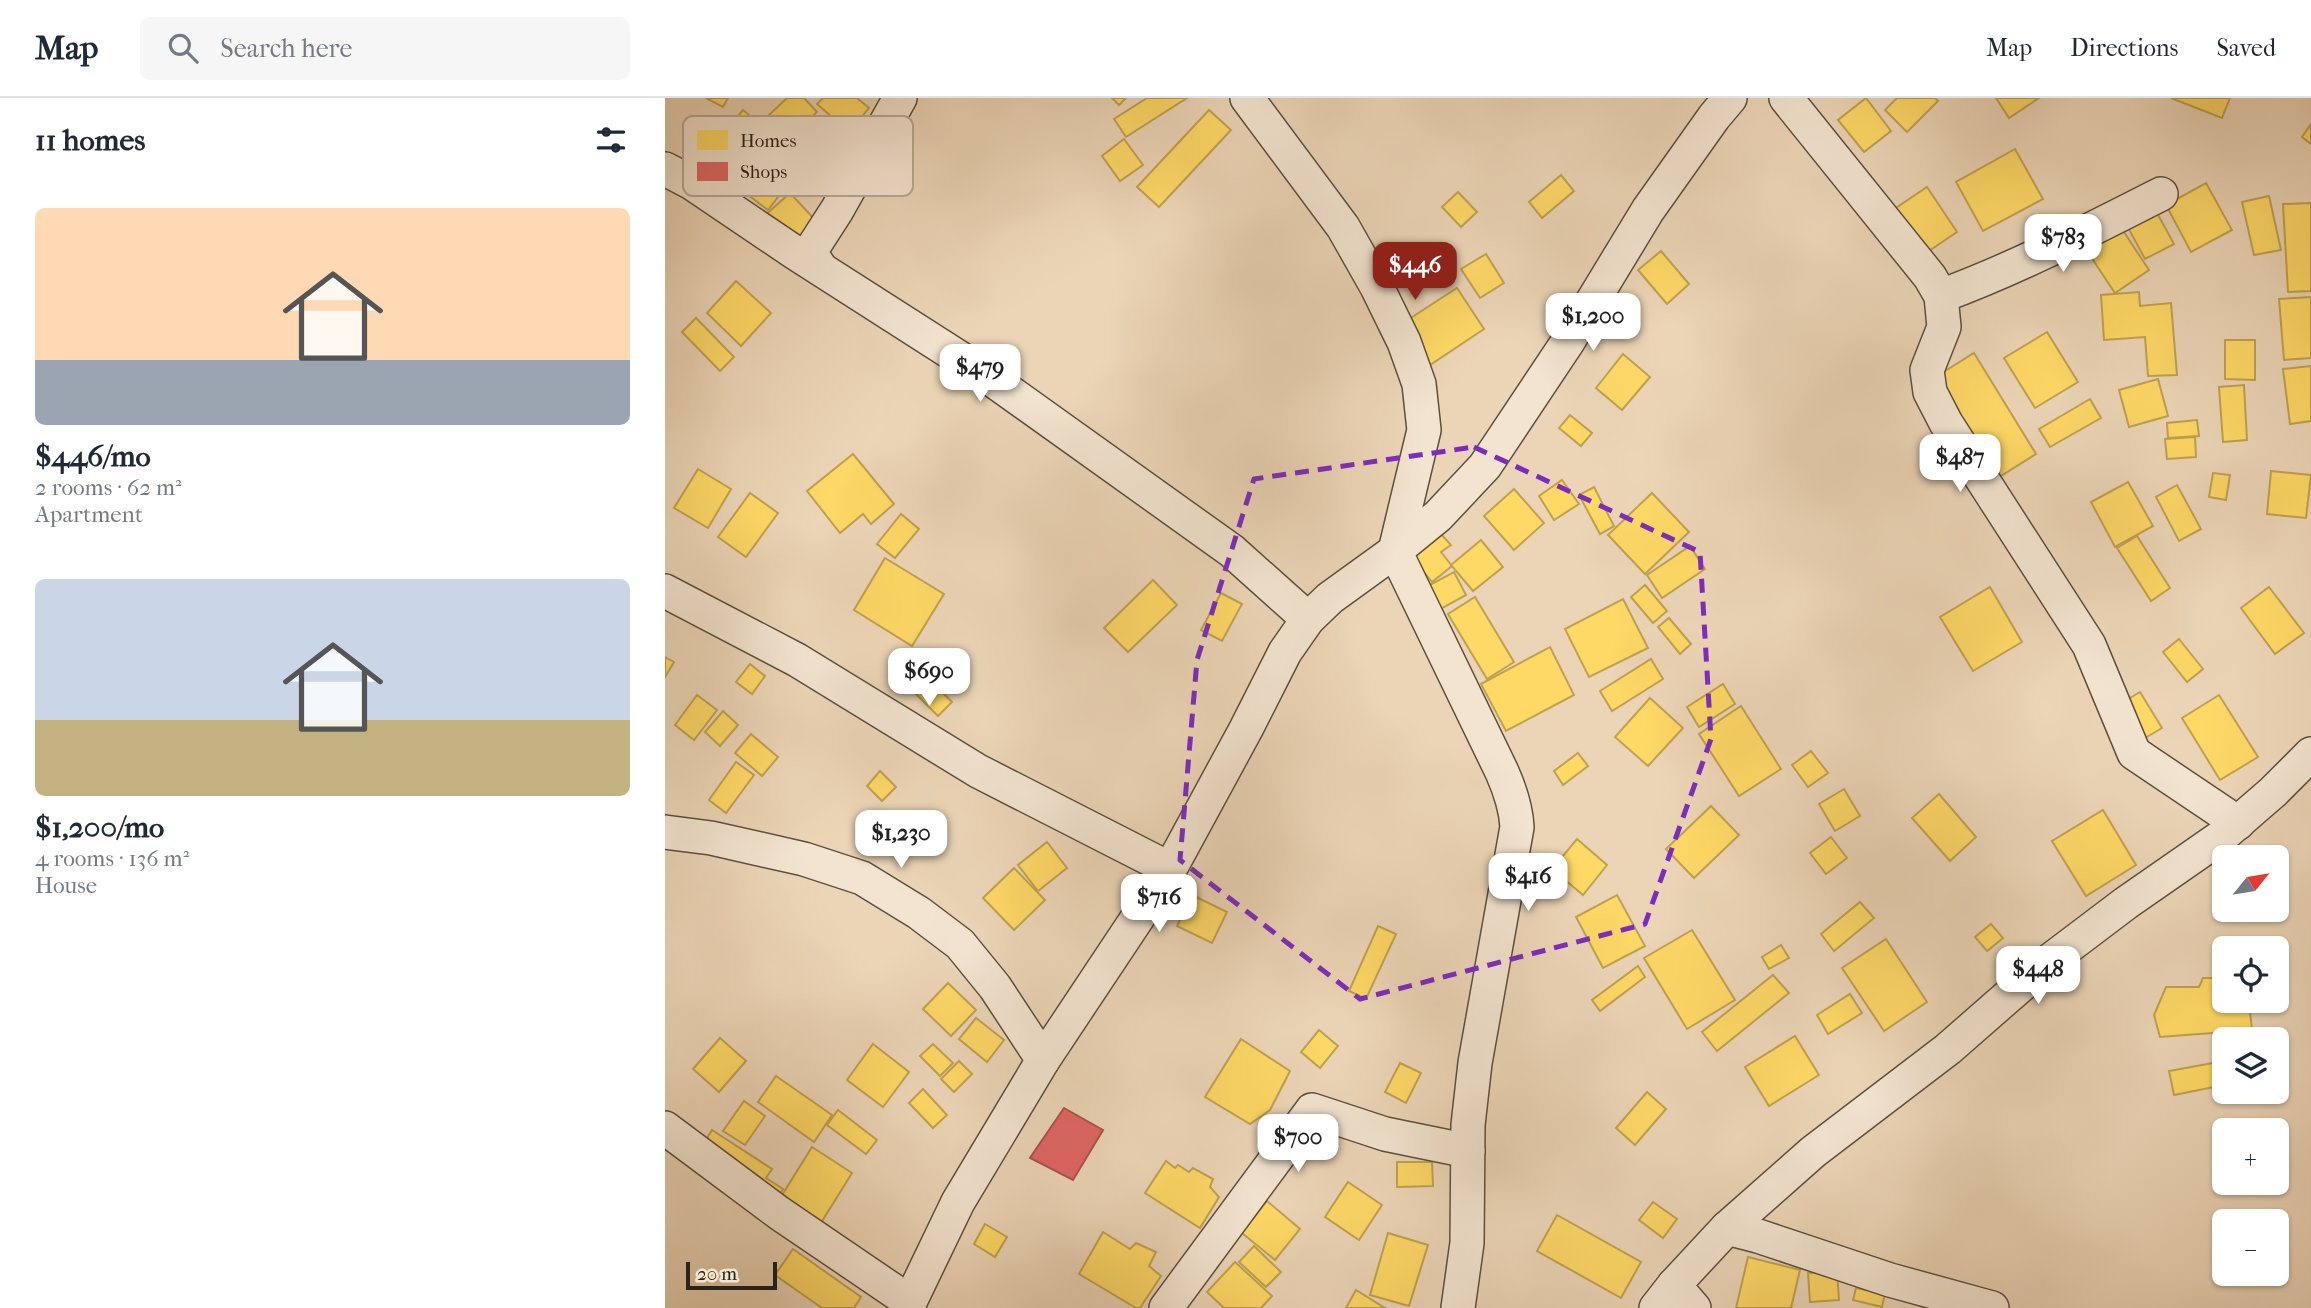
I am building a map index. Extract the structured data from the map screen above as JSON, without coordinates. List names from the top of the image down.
{
  "legend": ["Homes", "Shops"],
  "scale_bar": "20 m",
  "north": "top right",
  "page": {
    "header": "Map",
    "search": "Search here",
    "nav": ["Map", "Directions", "Saved"],
    "heading": "11 homes",
    "list": [
      {
        "name": "$446/mo",
        "note": "2 rooms · 62 m² · Apartment"
      },
      {
        "name": "$1,200/mo",
        "note": "4 rooms · 136 m² · House"
      }
    ],
    "price": [
      "$783",
      "$446",
      "$1,200",
      "$479",
      "$487",
      "$690",
      "$1,230",
      "$416",
      "$716",
      "$448",
      "$700"
    ],
    "map_buttons": ["+", "−"],
    "scale": "20 m"
  }
}
